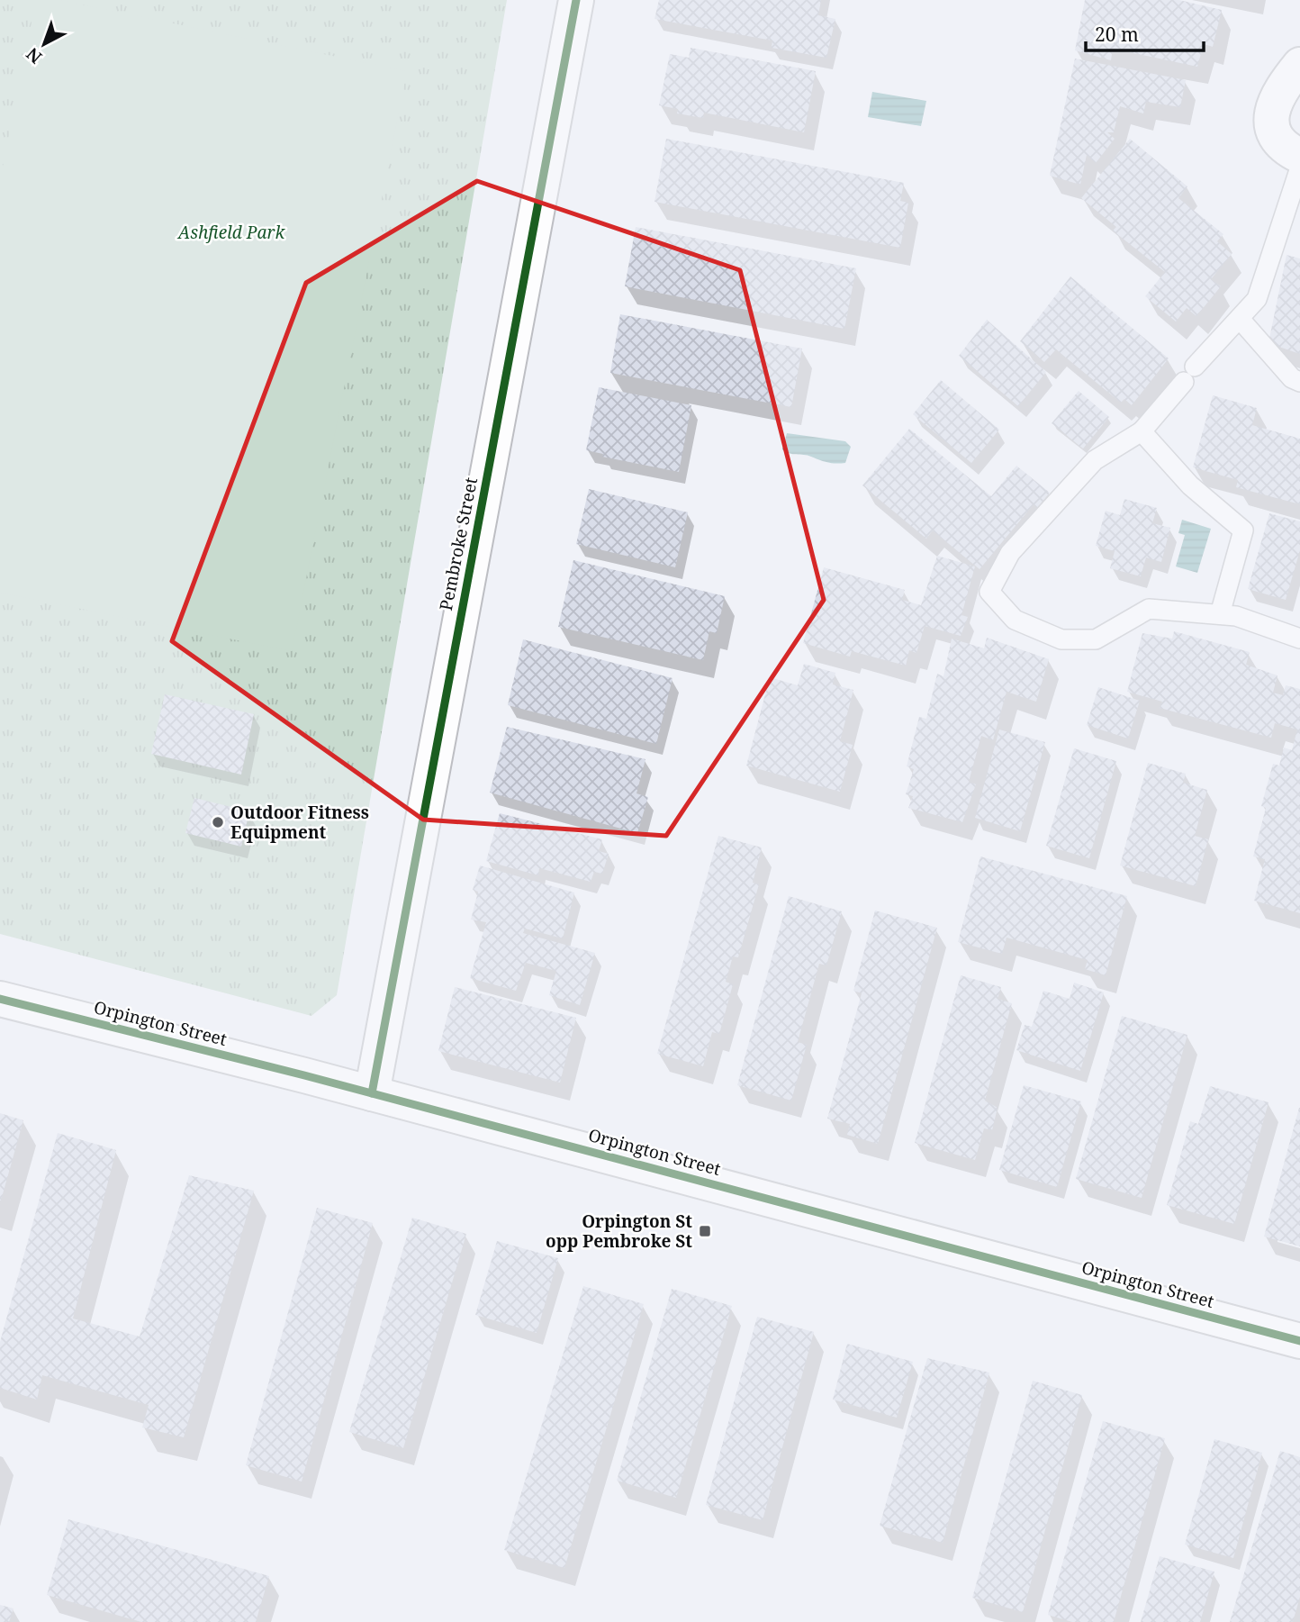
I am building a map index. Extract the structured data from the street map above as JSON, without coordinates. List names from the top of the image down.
{
  "streets": {
    "street": ["Pembroke Street", "Orpington Street"]
  },
  "crossings": [
    ["Pembroke Street", "Orpington Street"]
  ],
  "parks": ["Ashfield Park"],
  "places": {
    "other": ["Outdoor Fitness Equipment"],
    "transit": ["Orpington St opp Pembroke St"]
  },
  "scale_bar": "20 m",
  "north": "bottom left"
}
